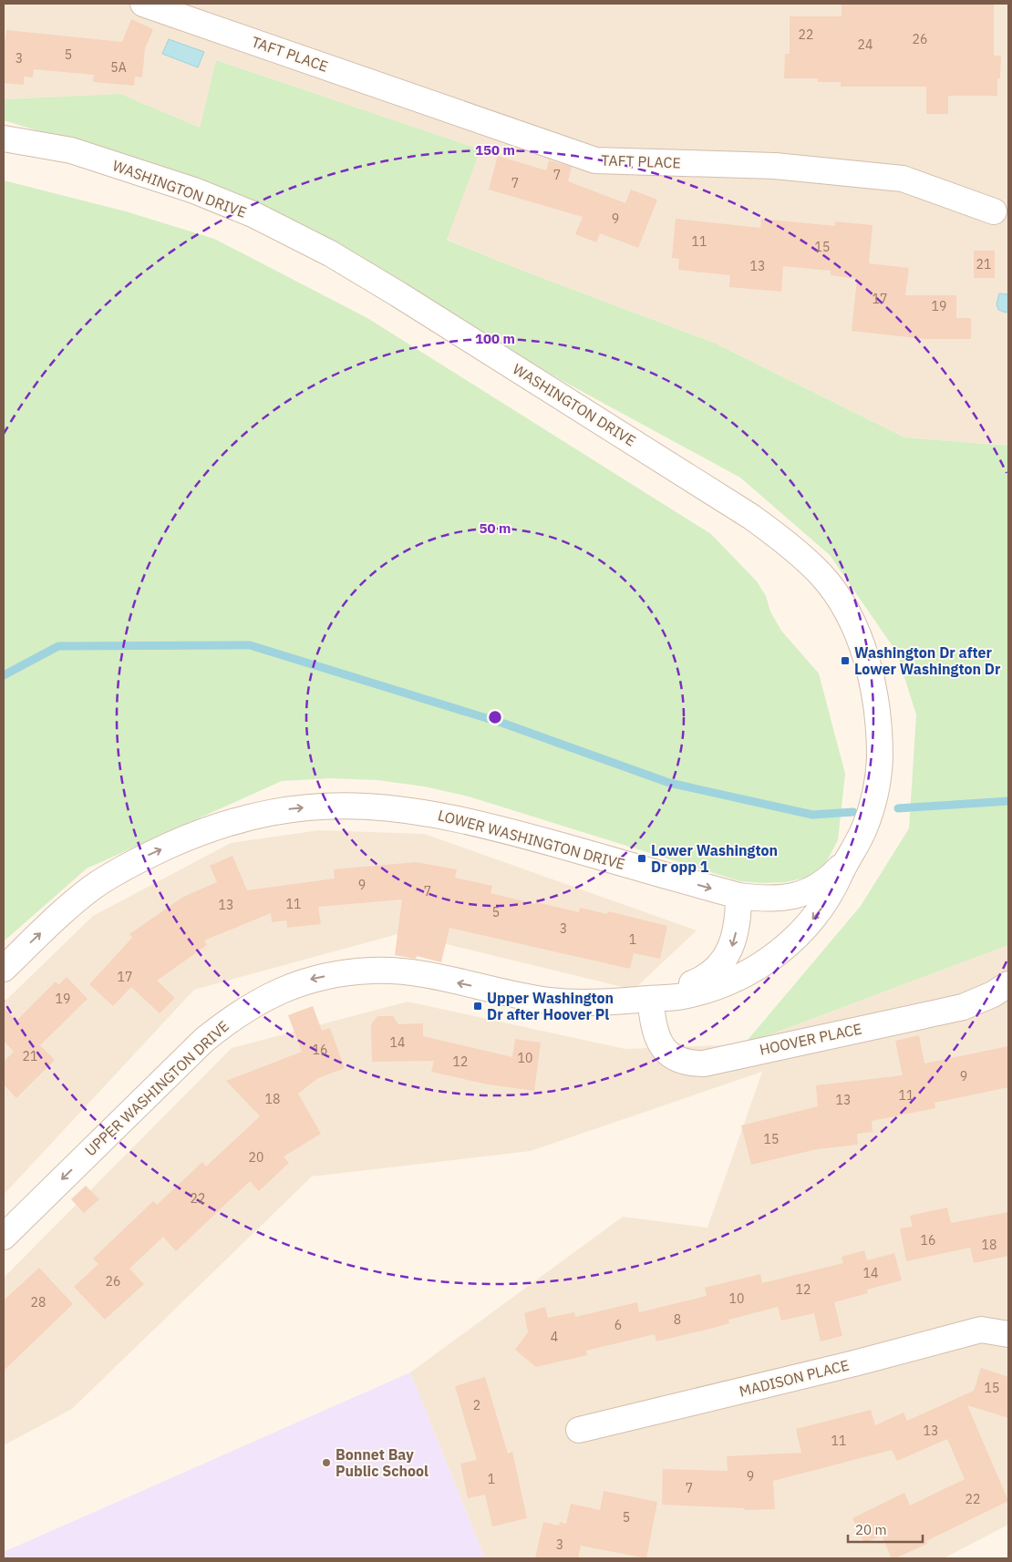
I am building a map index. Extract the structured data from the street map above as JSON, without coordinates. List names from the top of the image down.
{
  "streets": {
    "street": [
      "TAFT PLACE",
      "WASHINGTON DRIVE",
      "LOWER WASHINGTON DRIVE",
      "HOOVER PLACE",
      "UPPER WASHINGTON DRIVE",
      "MADISON PLACE"
    ]
  },
  "crossings": [
    ["WASHINGTON DRIVE", "LOWER WASHINGTON DRIVE"],
    ["WASHINGTON DRIVE", "UPPER WASHINGTON DRIVE"],
    ["LOWER WASHINGTON DRIVE", "UPPER WASHINGTON DRIVE"],
    ["HOOVER PLACE", "UPPER WASHINGTON DRIVE"]
  ],
  "one_way": ["LOWER WASHINGTON DRIVE", "UPPER WASHINGTON DRIVE"],
  "places": {
    "transit": ["Washington Dr after Lower Washington Dr", "Lower Washington Dr opp 1", "Upper Washington Dr after Hoover Pl"],
    "other": ["Bonnet Bay Public School"]
  },
  "house_numbers": [
    "22",
    "26",
    "24",
    "5",
    "3",
    "5A",
    "7",
    "7",
    "9",
    "11",
    "15",
    "21",
    "13",
    "17",
    "19",
    "9",
    "7",
    "11",
    "13",
    "5",
    "3",
    "1",
    "17",
    "19",
    "14",
    "16",
    "21",
    "10",
    "12",
    "9",
    "11",
    "18",
    "13",
    "15",
    "20",
    "22",
    "16",
    "18",
    "14",
    "26",
    "12",
    "10",
    "28",
    "8",
    "6",
    "4",
    "15",
    "2",
    "13",
    "11",
    "9",
    "1",
    "7",
    "22",
    "5",
    "3"
  ],
  "scale_bar": "20 m",
  "rings": ["150 m", "100 m", "50 m"]
}
